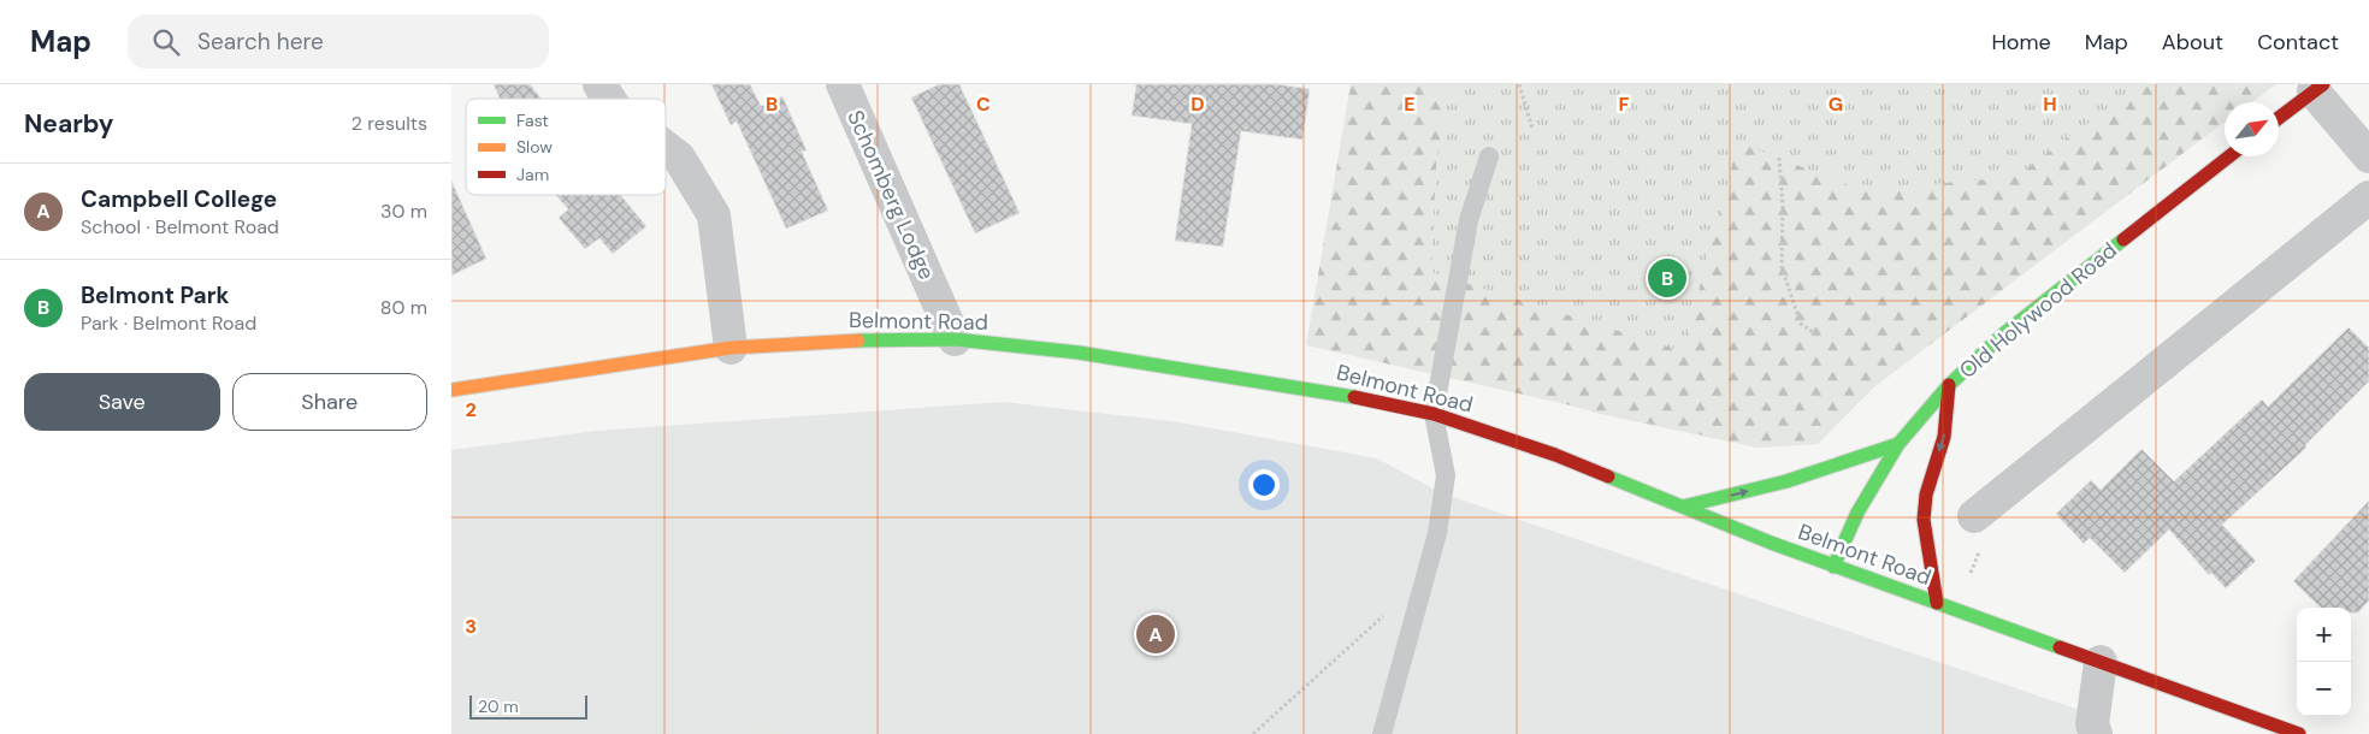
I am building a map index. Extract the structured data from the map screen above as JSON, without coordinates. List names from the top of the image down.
{
  "streets": {
    "main road": ["Old Holywood Road", "Belmont Road"],
    "street": ["Schomberg Lodge"]
  },
  "crossings": [
    ["Schomberg Lodge", "Belmont Road"],
    ["Old Holywood Road", "Belmont Road"]
  ],
  "legend": ["Fast", "Slow", "Jam"],
  "scale_bar": "20 m",
  "north": "top right",
  "page": {
    "header": "Map",
    "search": "Search here",
    "nav": [
      "Home",
      "Map",
      "About",
      "Contact"
    ],
    "heading": ["Nearby", "2 results"],
    "list": [
      {
        "mark": "A",
        "name": "Campbell College",
        "note": "School · Belmont Road",
        "value": "30 m"
      },
      {
        "mark": "B",
        "name": "Belmont Park",
        "note": "Park · Belmont Road",
        "value": "80 m"
      }
    ],
    "pins": ["B", "A"],
    "buttons": ["Save", "Share"],
    "map_buttons": ["+", "−"],
    "scale": "20 m"
  },
  "grid": {
    "columns": [
      "B",
      "C",
      "D",
      "E",
      "F",
      "G",
      "H"
    ],
    "rows": ["2", "3"]
  }
}
